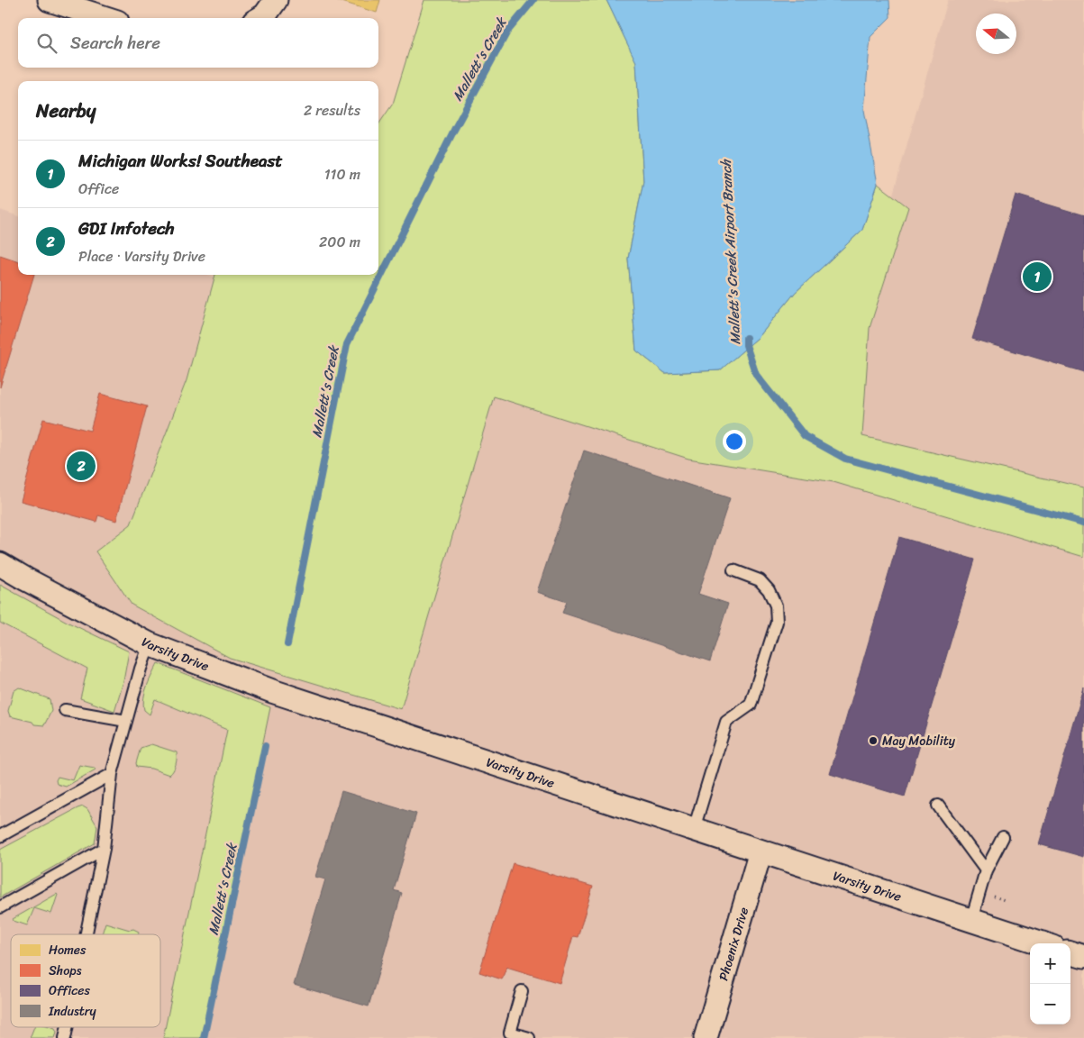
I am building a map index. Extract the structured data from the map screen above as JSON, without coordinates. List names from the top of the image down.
{
  "streets": {
    "street": ["Varsity Drive", "Phoenix Drive"]
  },
  "crossings": [
    ["Varsity Drive", "Phoenix Drive"]
  ],
  "water": ["Mallett's Creek", "Mallett's Creek Airport Branch"],
  "places": ["May Mobility"],
  "legend": [
    "Homes",
    "Shops",
    "Offices",
    "Industry"
  ],
  "north": "left",
  "page": {
    "search": "Search here",
    "heading": ["Nearby", "2 results"],
    "list": [
      {
        "mark": "1",
        "name": "Michigan Works! Southeast",
        "note": "Office",
        "value": "110 m"
      },
      {
        "mark": "2",
        "name": "GDI Infotech",
        "note": "Place · Varsity Drive",
        "value": "200 m"
      }
    ],
    "pins": ["1", "2"],
    "map_buttons": ["+", "−"]
  }
}
